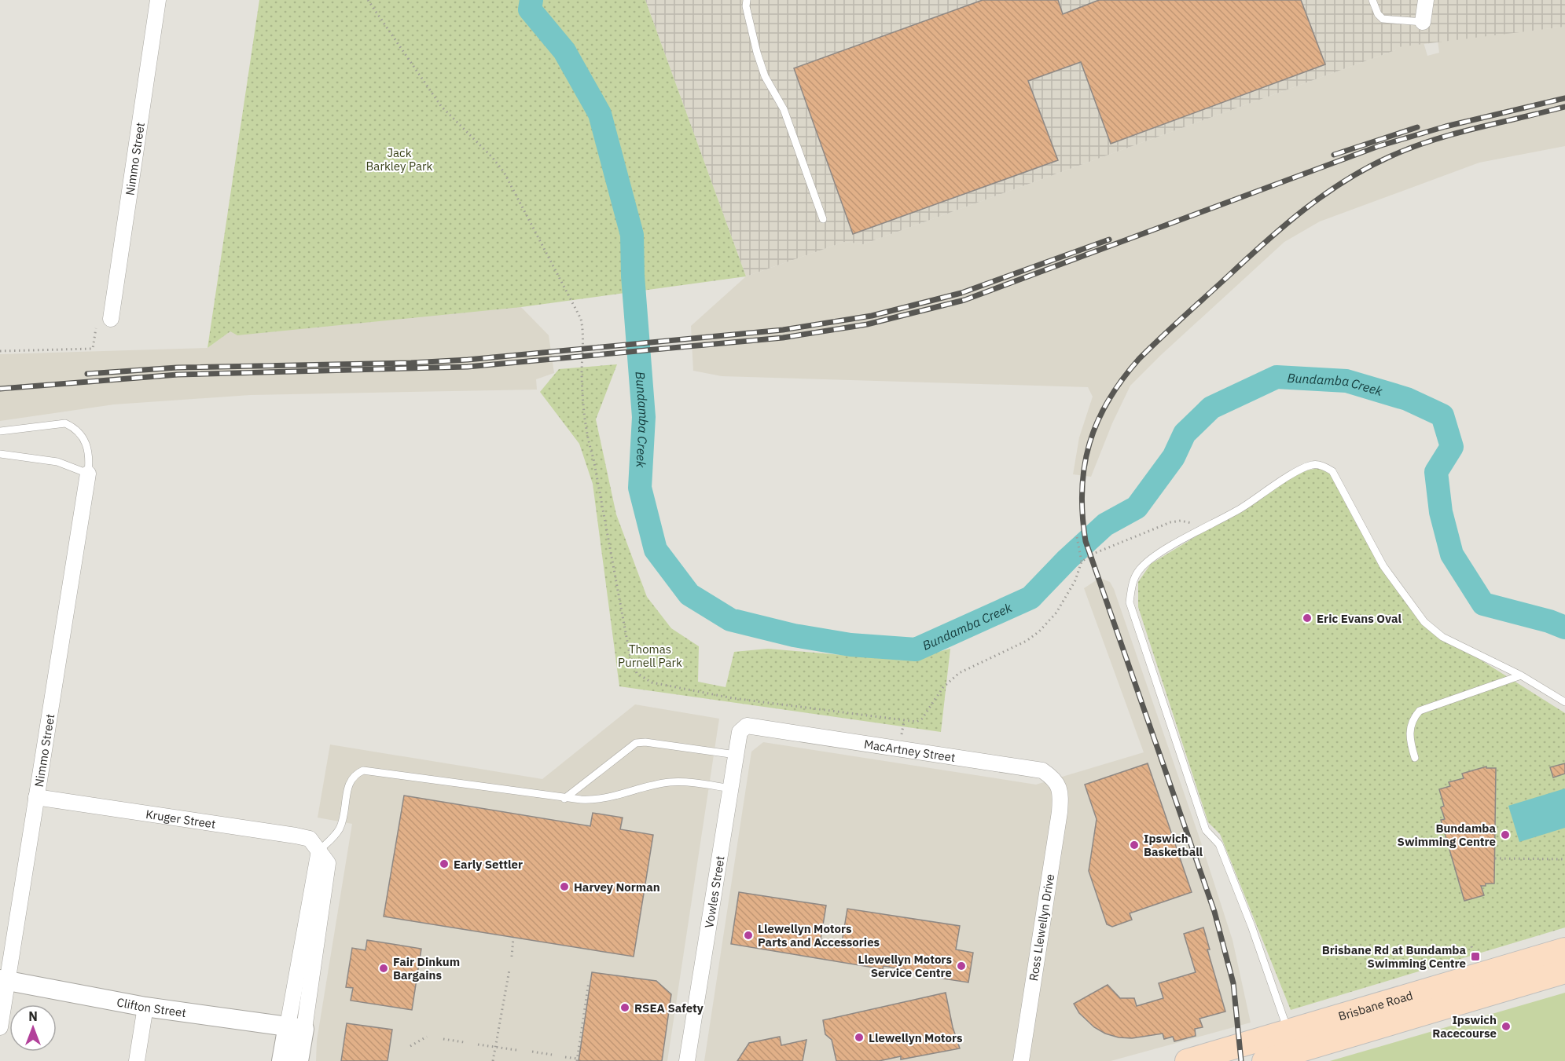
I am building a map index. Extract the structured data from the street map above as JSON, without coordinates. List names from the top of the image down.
{
  "streets": {
    "main road": ["Brisbane Road"],
    "street": [
      "Nimmo Street",
      "MacArtney Street",
      "Kruger Street",
      "Vowles Street",
      "Ross Llewellyn Drive",
      "Clifton Street"
    ]
  },
  "crossings": [
    ["Nimmo Street", "Kruger Street"],
    ["Nimmo Street", "Clifton Street"],
    ["MacArtney Street", "Vowles Street"],
    ["MacArtney Street", "Ross Llewellyn Drive"]
  ],
  "water": ["Bundamba Creek"],
  "parks": ["Jack Barkley Park", "Thomas Purnell Park"],
  "places": {
    "other": [
      "Eric Evans Oval",
      "Bundamba Swimming Centre",
      "Ipswich Basketball",
      "Early Settler",
      "Harvey Norman",
      "Llewellyn Motors Parts and Accessories",
      "Llewellyn Motors Service Centre",
      "Fair Dinkum Bargains",
      "RSEA Safety",
      "Ipswich Racecourse",
      "Llewellyn Motors"
    ],
    "transit": ["Brisbane Rd at Bundamba Swimming Centre"]
  },
  "north": "top"
}
